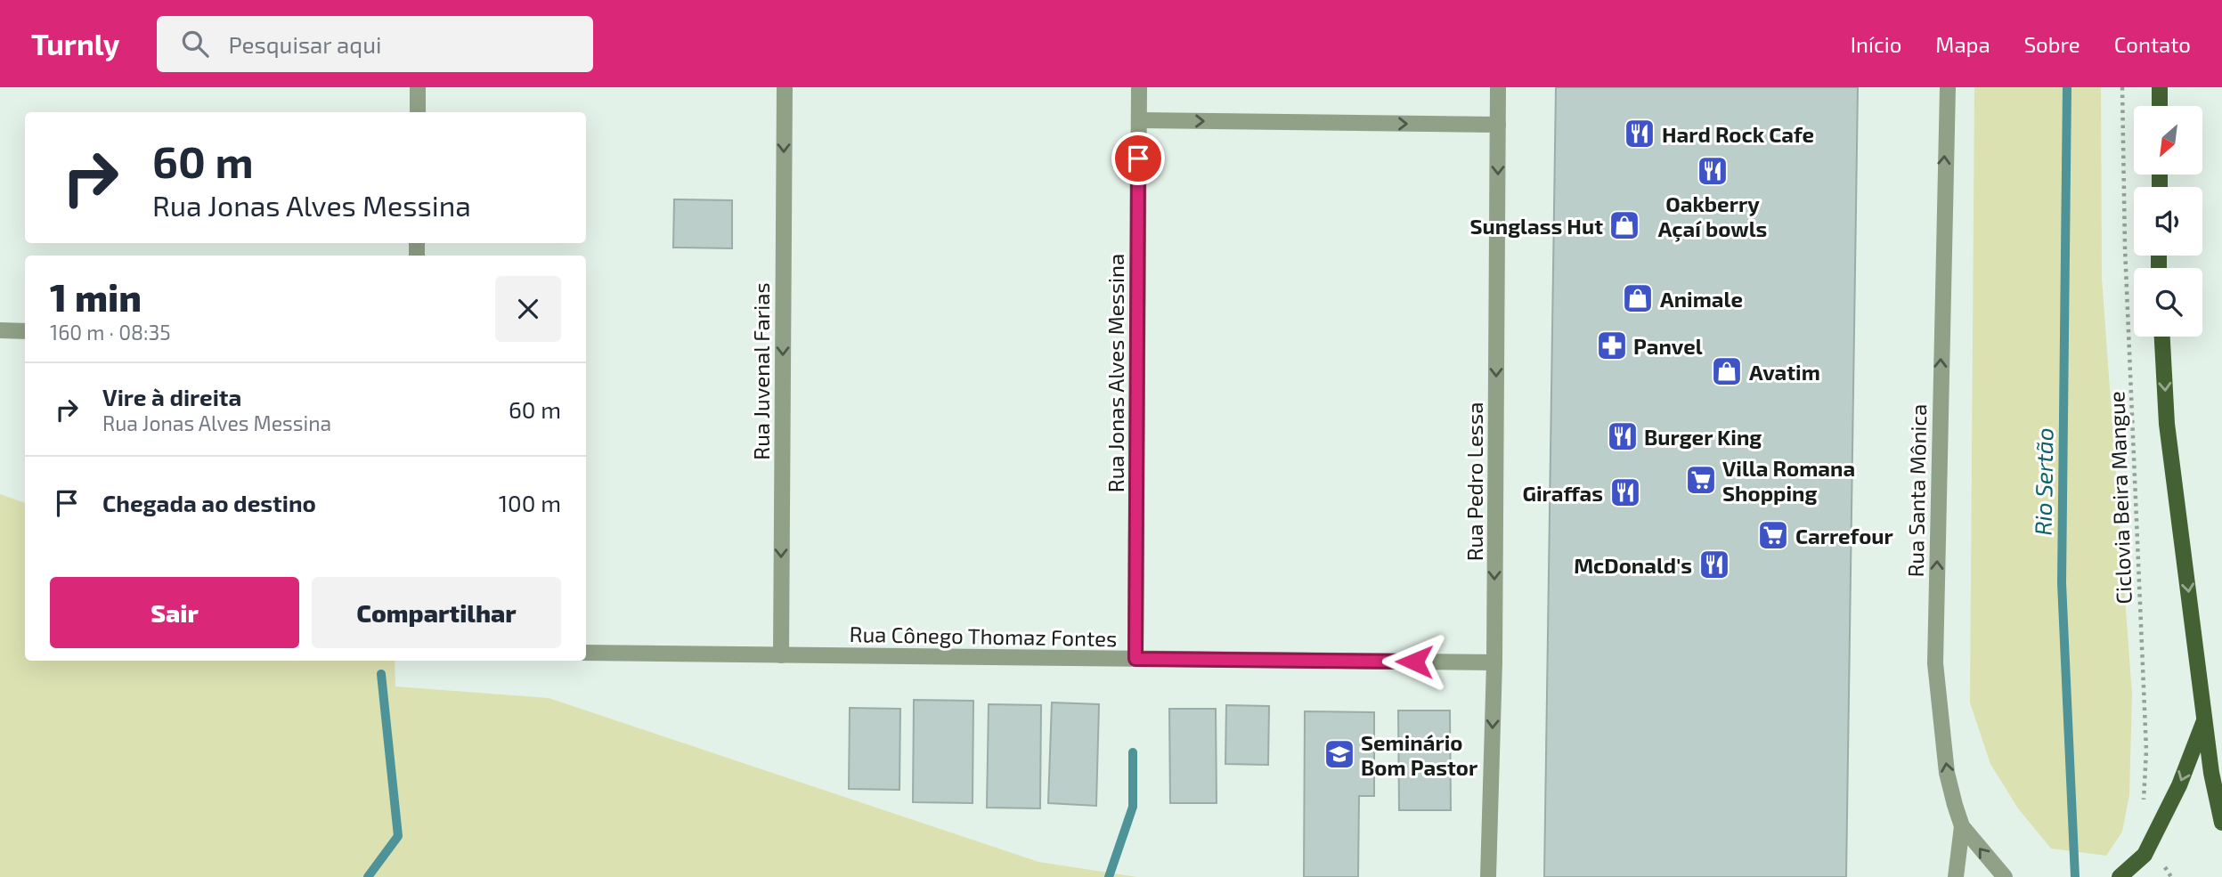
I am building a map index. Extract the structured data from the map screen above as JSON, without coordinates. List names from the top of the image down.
{
  "streets": {
    "street": [
      "Rua Juvenal Farias",
      "Rua Jonas Alves Messina",
      "Rua Pedro Lessa",
      "Rua Santa Mônica",
      "Rua Cônego Thomaz Fontes"
    ],
    "path": ["Ciclovia Beira Mangue"]
  },
  "crossings": [
    ["Rua Juvenal Farias", "Rua Cônego Thomaz Fontes"],
    ["Rua Jonas Alves Messina", "Rua Cônego Thomaz Fontes"],
    ["Rua Pedro Lessa", "Rua Cônego Thomaz Fontes"]
  ],
  "one_way": ["Rua Juvenal Farias", "Rua Pedro Lessa", "Rua Santa Mônica"],
  "water": ["Rio Sertão"],
  "places": {
    "restaurant": [
      "Hard Rock Cafe",
      "Oakberry Açaí bowls",
      "Burger King",
      "Giraffas",
      "McDonald's"
    ],
    "shop": ["Sunglass Hut", "Animale", "Avatim"],
    "pharmacy": ["Panvel"],
    "supermarket": ["Villa Romana Shopping", "Carrefour"],
    "school or university": ["Seminário Bom Pastor"]
  },
  "north": "bottom left",
  "page": {
    "header": "Turnly",
    "search": "Pesquisar aqui",
    "nav": [
      "Início",
      "Mapa",
      "Sobre",
      "Contato"
    ],
    "turn": ["60 m", "Rua Jonas Alves Messina"],
    "heading": ["1 min", "160 m · 08:35"],
    "list": [
      {
        "name": "Vire à direita",
        "note": "Rua Jonas Alves Messina",
        "value": "60 m"
      },
      {
        "name": "Chegada ao destino",
        "value": "100 m"
      }
    ],
    "buttons": ["Sair", "Compartilhar"]
  }
}
